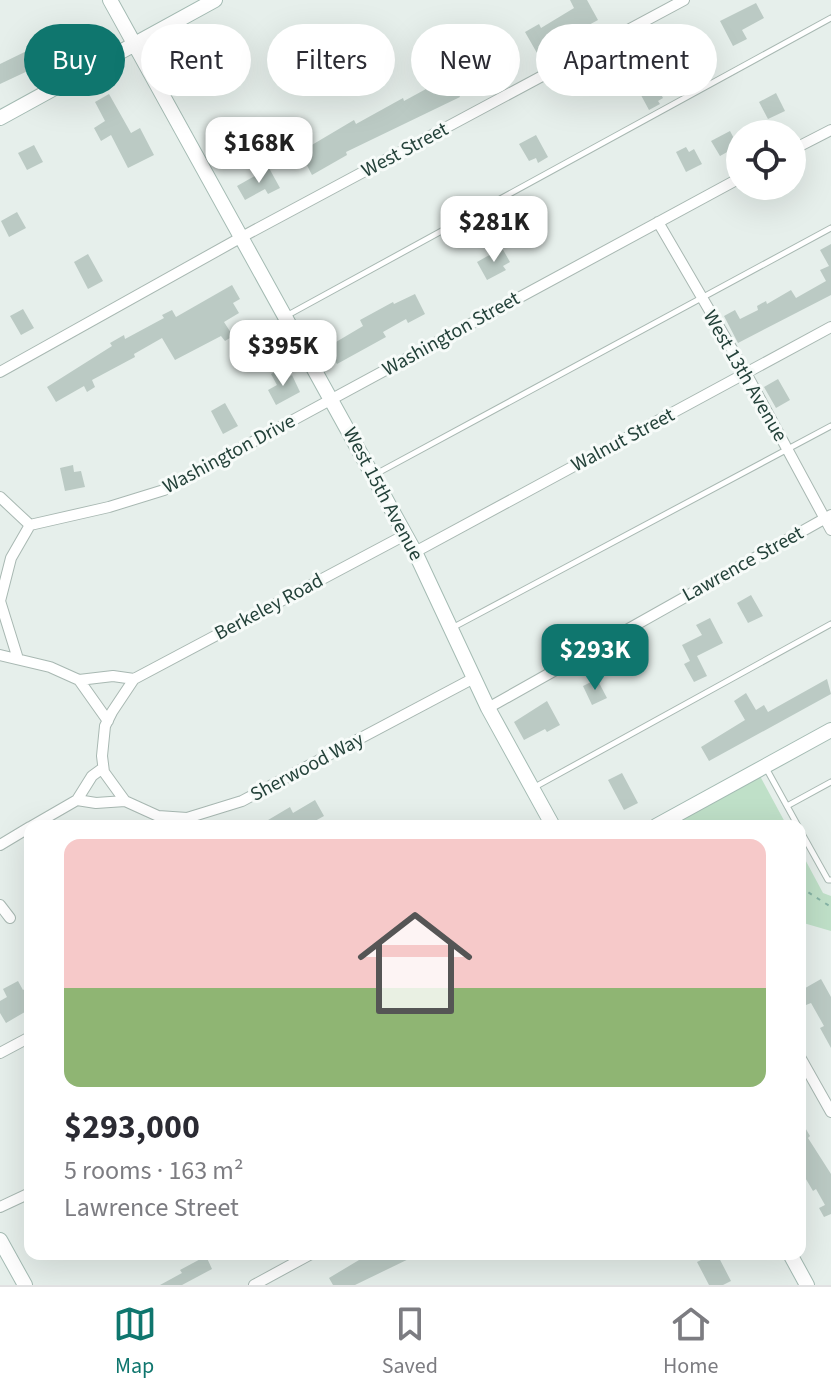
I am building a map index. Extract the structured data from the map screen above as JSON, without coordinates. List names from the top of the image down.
{
  "streets": {
    "street": [
      "West Street",
      "Washington Street",
      "West 13th Avenue",
      "Walnut Street",
      "Washington Drive",
      "West 15th Avenue",
      "Lawrence Street",
      "Berkeley Road",
      "Sherwood Way"
    ]
  },
  "crossings": [
    ["West Street", "West 15th Avenue"],
    ["Washington Street", "West 13th Avenue"],
    ["Washington Street", "Washington Drive"],
    ["Washington Street", "West 15th Avenue"],
    ["West 13th Avenue", "Walnut Street"],
    ["West 13th Avenue", "Lawrence Street"],
    ["Walnut Street", "West 15th Avenue"],
    ["Washington Drive", "West 15th Avenue"],
    ["West 15th Avenue", "Lawrence Street"],
    ["West 15th Avenue", "Berkeley Road"],
    ["West 15th Avenue", "Sherwood Way"]
  ],
  "page": {
    "chip": [
      "Buy",
      "Rent",
      "Filters",
      "New",
      "Apartment"
    ],
    "price": [
      "$168K",
      "$281K",
      "$395K",
      "$293K"
    ],
    "list": [
      {
        "name": "$293,000",
        "note": "5 rooms · 163 m² · Lawrence Street"
      }
    ],
    "tabs": ["Map", "Saved", "Home"]
  }
}
